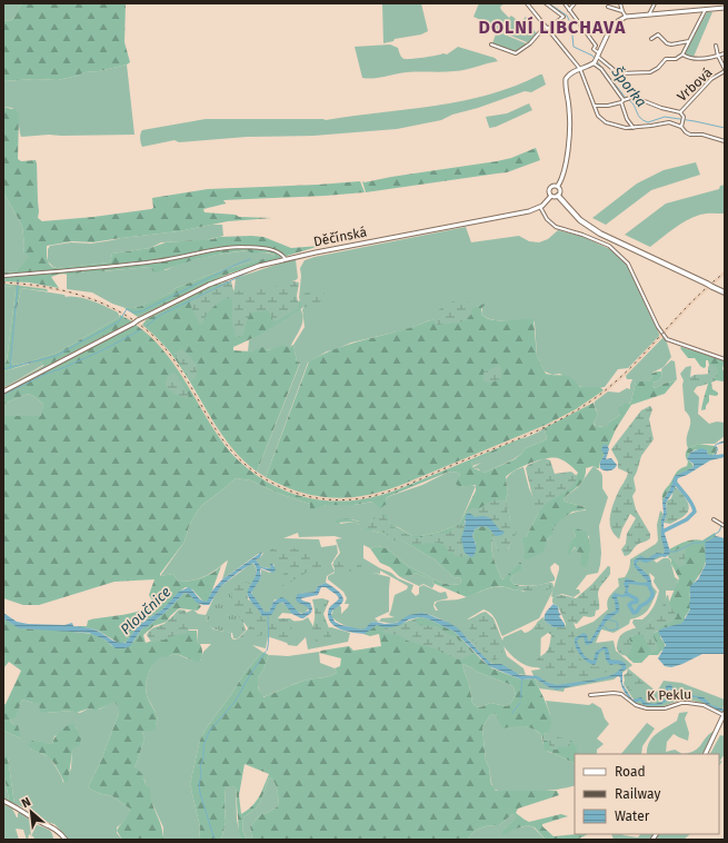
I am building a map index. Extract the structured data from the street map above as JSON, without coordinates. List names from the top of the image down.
{
  "streets": {
    "main road": ["Děčínská"],
    "street": ["Vrbová", "K Peklu"]
  },
  "districts": ["DOLNÍ LIBCHAVA"],
  "water": ["Šporka", "Ploučnice"],
  "legend": ["Road", "Railway", "Water"],
  "north": "top left"
}
